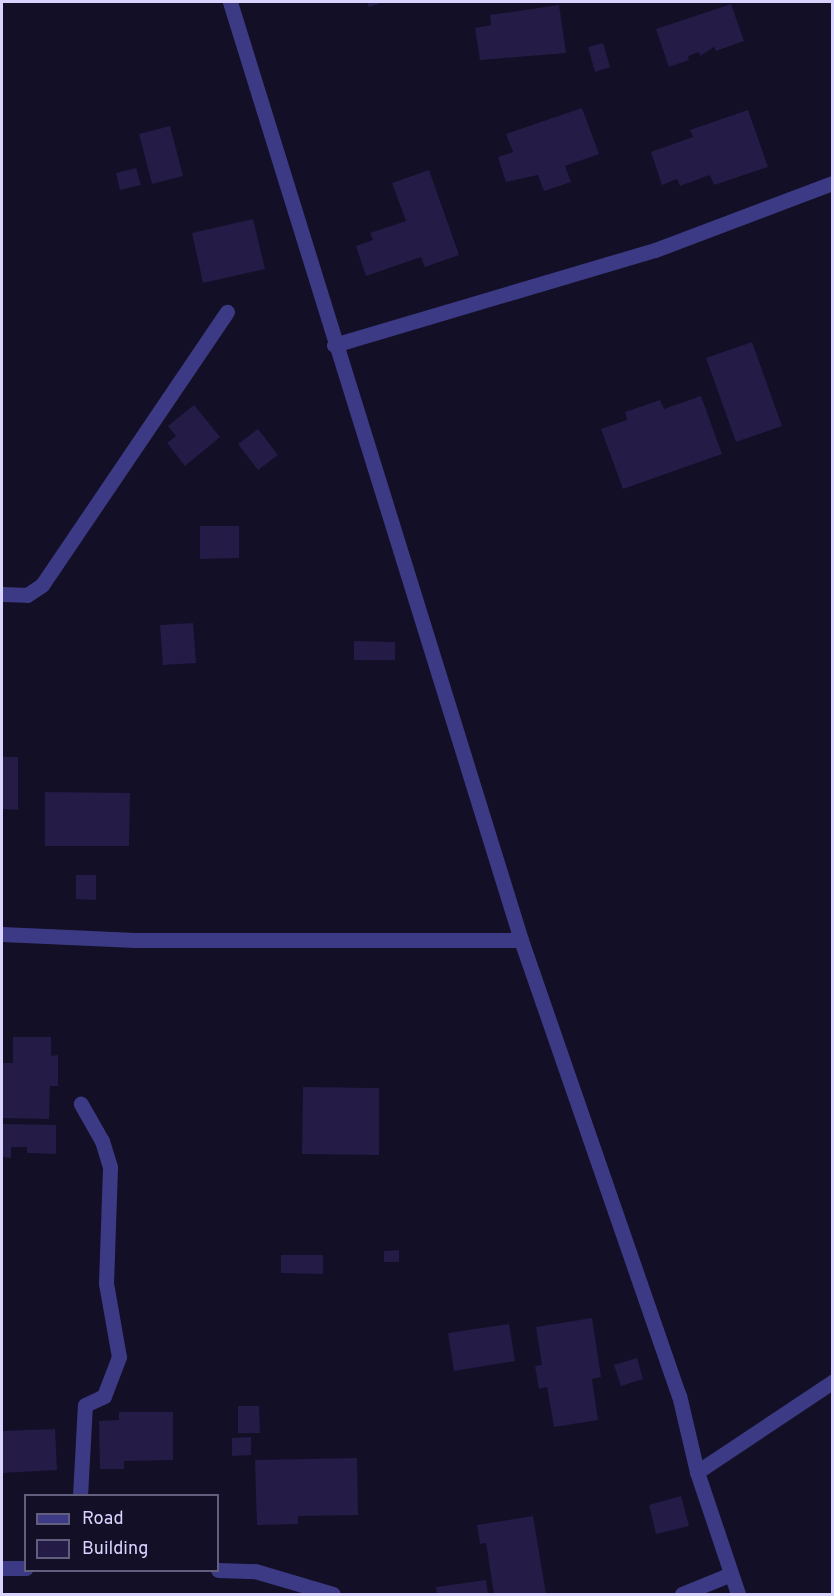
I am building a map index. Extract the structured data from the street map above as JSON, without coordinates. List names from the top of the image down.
{
  "legend": ["Road", "Building"]
}
